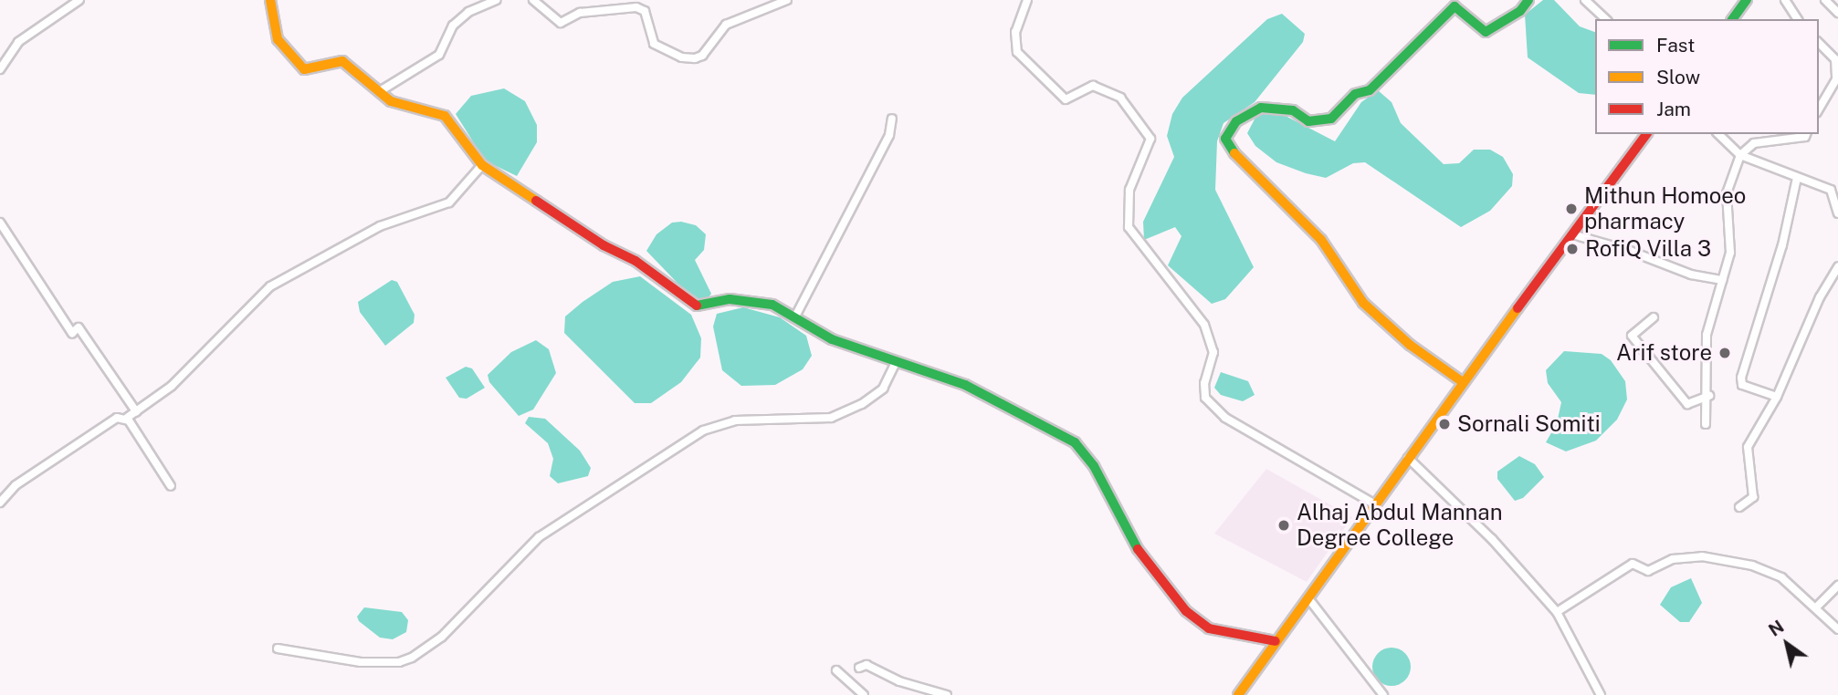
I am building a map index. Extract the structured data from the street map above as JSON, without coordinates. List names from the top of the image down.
{
  "places": [
    "Mithun Homoeo pharmacy",
    "RofiQ Villa 3",
    "Arif store",
    "Sornali Somiti",
    "Alhaj Abdul Mannan Degree College"
  ],
  "legend": ["Fast", "Slow", "Jam"],
  "north": "top left"
}
